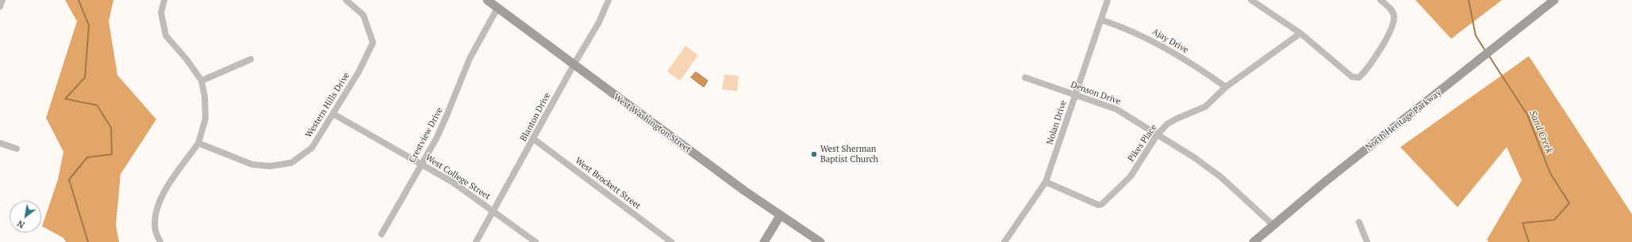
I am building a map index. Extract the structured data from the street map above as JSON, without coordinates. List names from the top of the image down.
{
  "streets": {
    "street": [
      "Ajay Drive",
      "Denson Drive",
      "Western Hills Drive",
      "Blanton Drive",
      "North Heritage Parkway",
      "Nolan Drive",
      "West Washington Street",
      "Crestview Drive",
      "Pikes Place",
      "West College Street",
      "West Brockett Street"
    ]
  },
  "crossings": [
    ["Ajay Drive", "Nolan Drive"],
    ["Ajay Drive", "Pikes Place"],
    ["Denson Drive", "North Heritage Parkway"],
    ["Denson Drive", "Nolan Drive"],
    ["Denson Drive", "Pikes Place"],
    ["Western Hills Drive", "West College Street"],
    ["Blanton Drive", "West Washington Street"],
    ["Blanton Drive", "West College Street"],
    ["Blanton Drive", "West Brockett Street"],
    ["Nolan Drive", "Pikes Place"],
    ["West Washington Street", "Crestview Drive"],
    ["Crestview Drive", "West College Street"]
  ],
  "water": ["Sand Creek"],
  "places": ["West Sherman Baptist Church"],
  "north": "bottom left"
}
